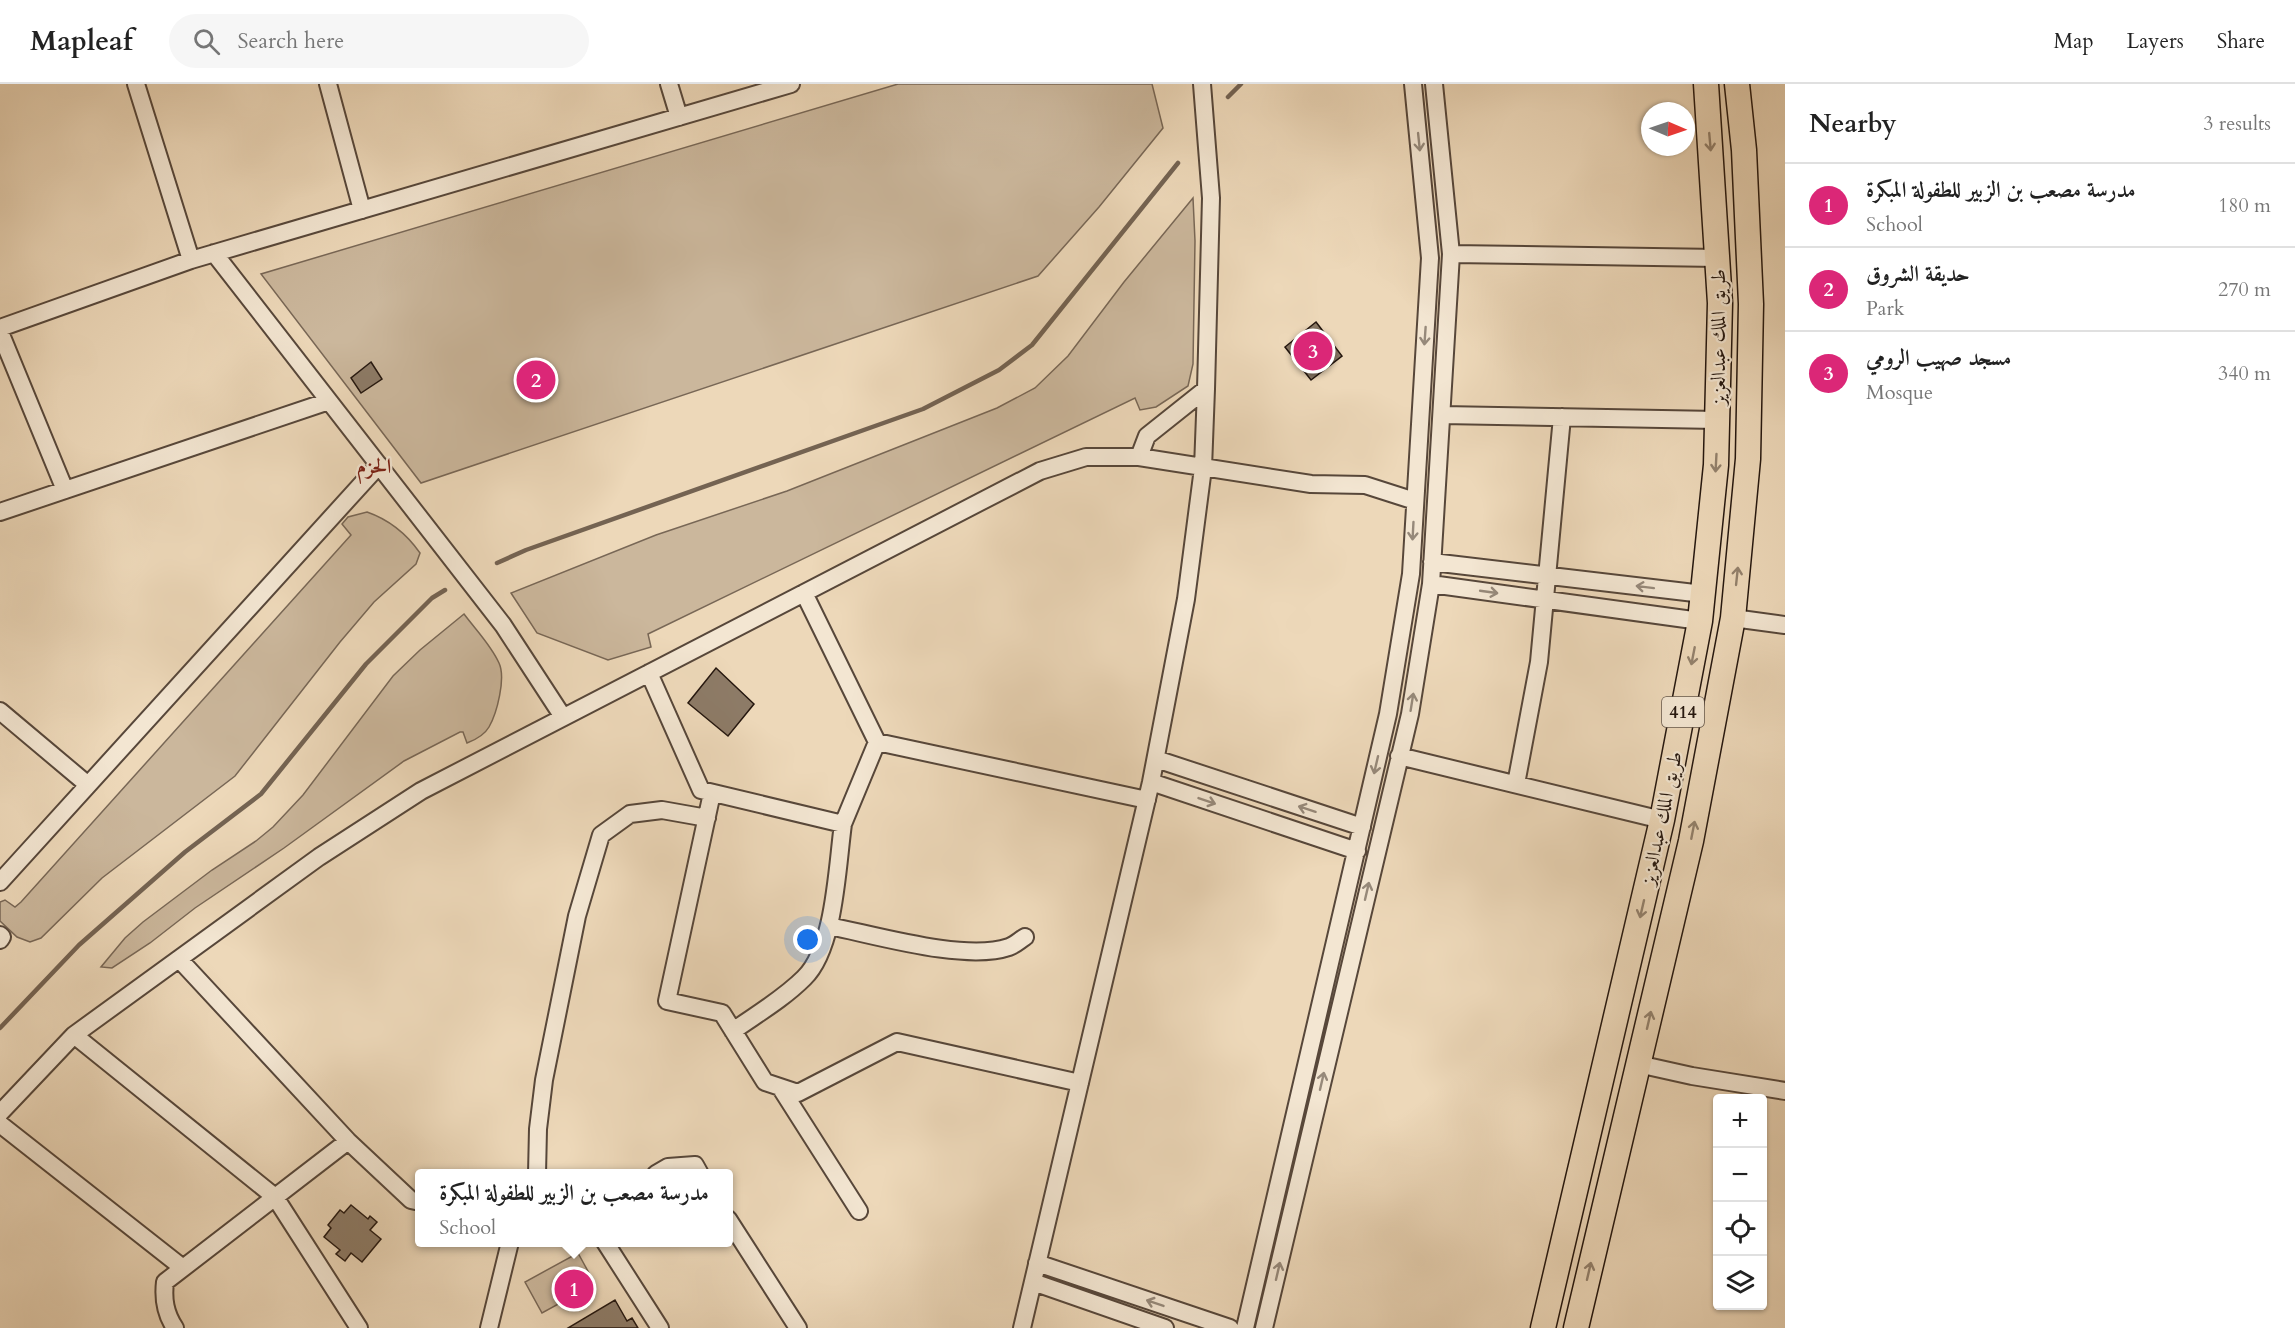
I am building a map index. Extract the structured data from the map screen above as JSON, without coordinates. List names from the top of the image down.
{
  "streets": {
    "highway": ["طريق الملك عبدالعزيز", "414"]
  },
  "districts": ["الحزم"],
  "north": "right",
  "page": {
    "header": "Mapleaf",
    "search": "Search here",
    "nav": ["Map", "Layers", "Share"],
    "heading": ["Nearby", "3 results"],
    "list": [
      {
        "mark": "1",
        "name": "مدرسة مصعب بن الزبير للطفولة المبكرة",
        "note": "School",
        "value": "180 m"
      },
      {
        "mark": "2",
        "name": "حديقة الشروق",
        "note": "Park",
        "value": "270 m"
      },
      {
        "mark": "3",
        "name": "مسجد صهيب الرومي",
        "note": "Mosque",
        "value": "340 m"
      }
    ],
    "pins": ["3", "2", "1"],
    "map_buttons": ["+", "−"],
    "popup": ["مدرسة مصعب بن الزبير للطفولة المبكرة", "School"]
  }
}
